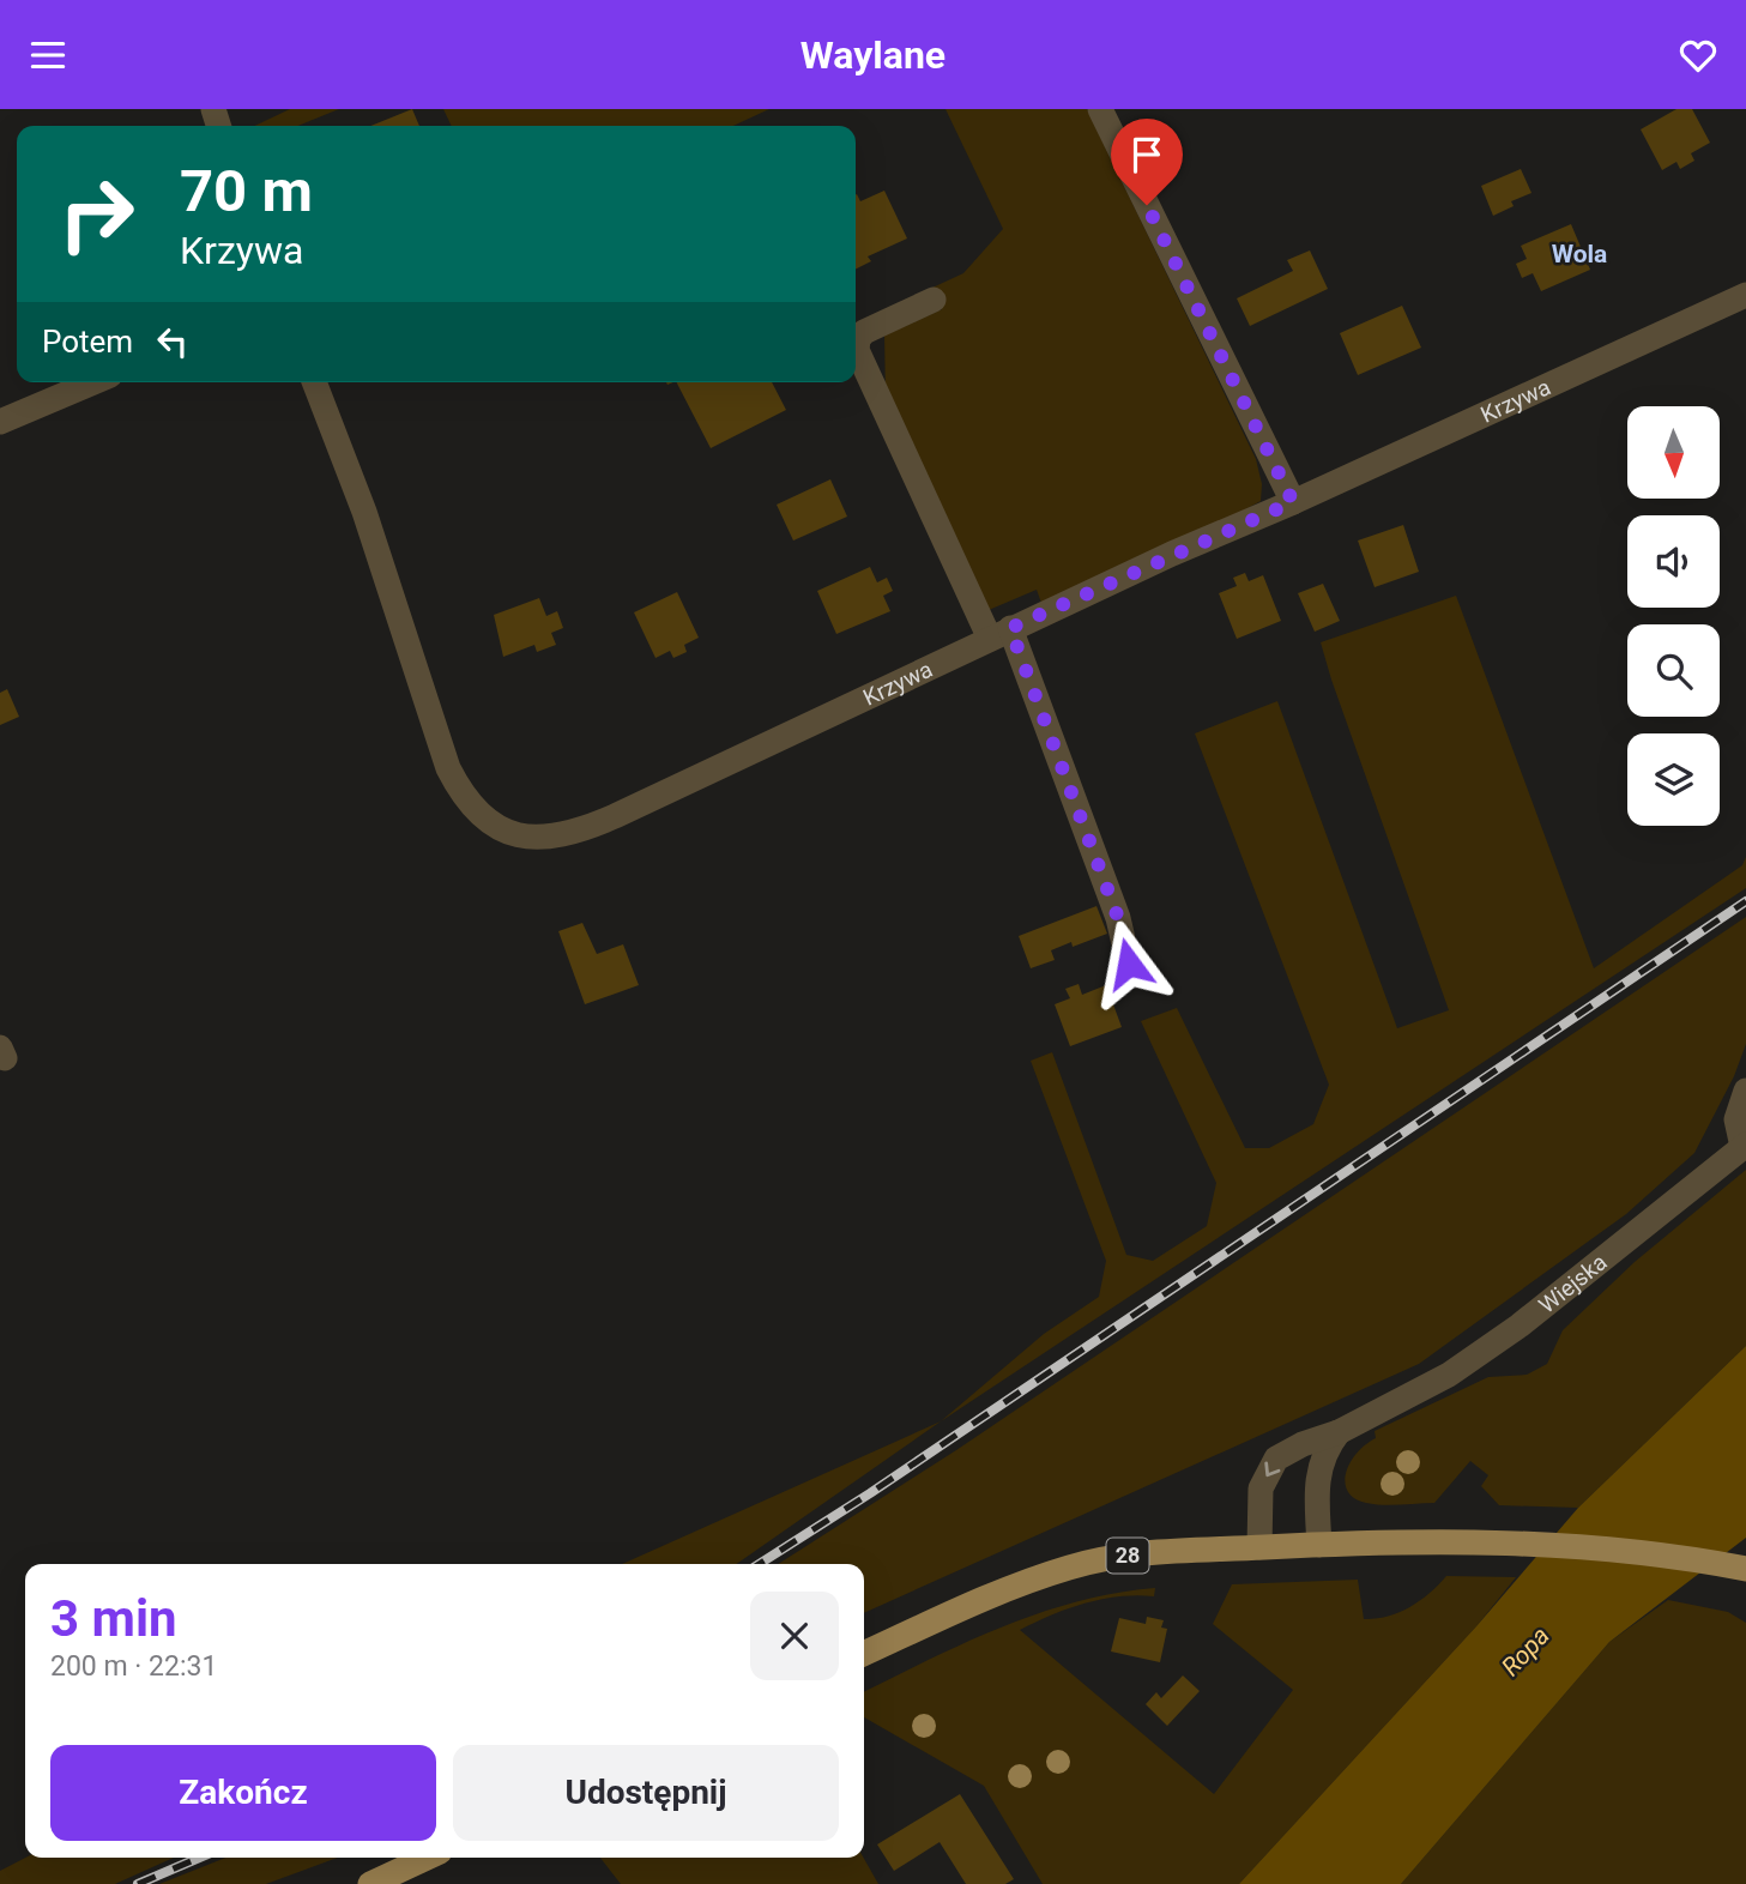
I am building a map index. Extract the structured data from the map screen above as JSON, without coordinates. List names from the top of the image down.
{
  "streets": {
    "main road": ["28"],
    "street": ["Krzywa", "Wiejska"]
  },
  "crossings": [
    ["Wiejska", "28"]
  ],
  "districts": ["Wola"],
  "water": ["Ropa"],
  "north": "bottom",
  "page": {
    "header": "Waylane",
    "turn": ["70 m", "Krzywa"],
    "then": "Potem",
    "heading": ["3 min", "200 m · 22:31"],
    "buttons": ["Zakończ", "Udostępnij"]
  }
}
